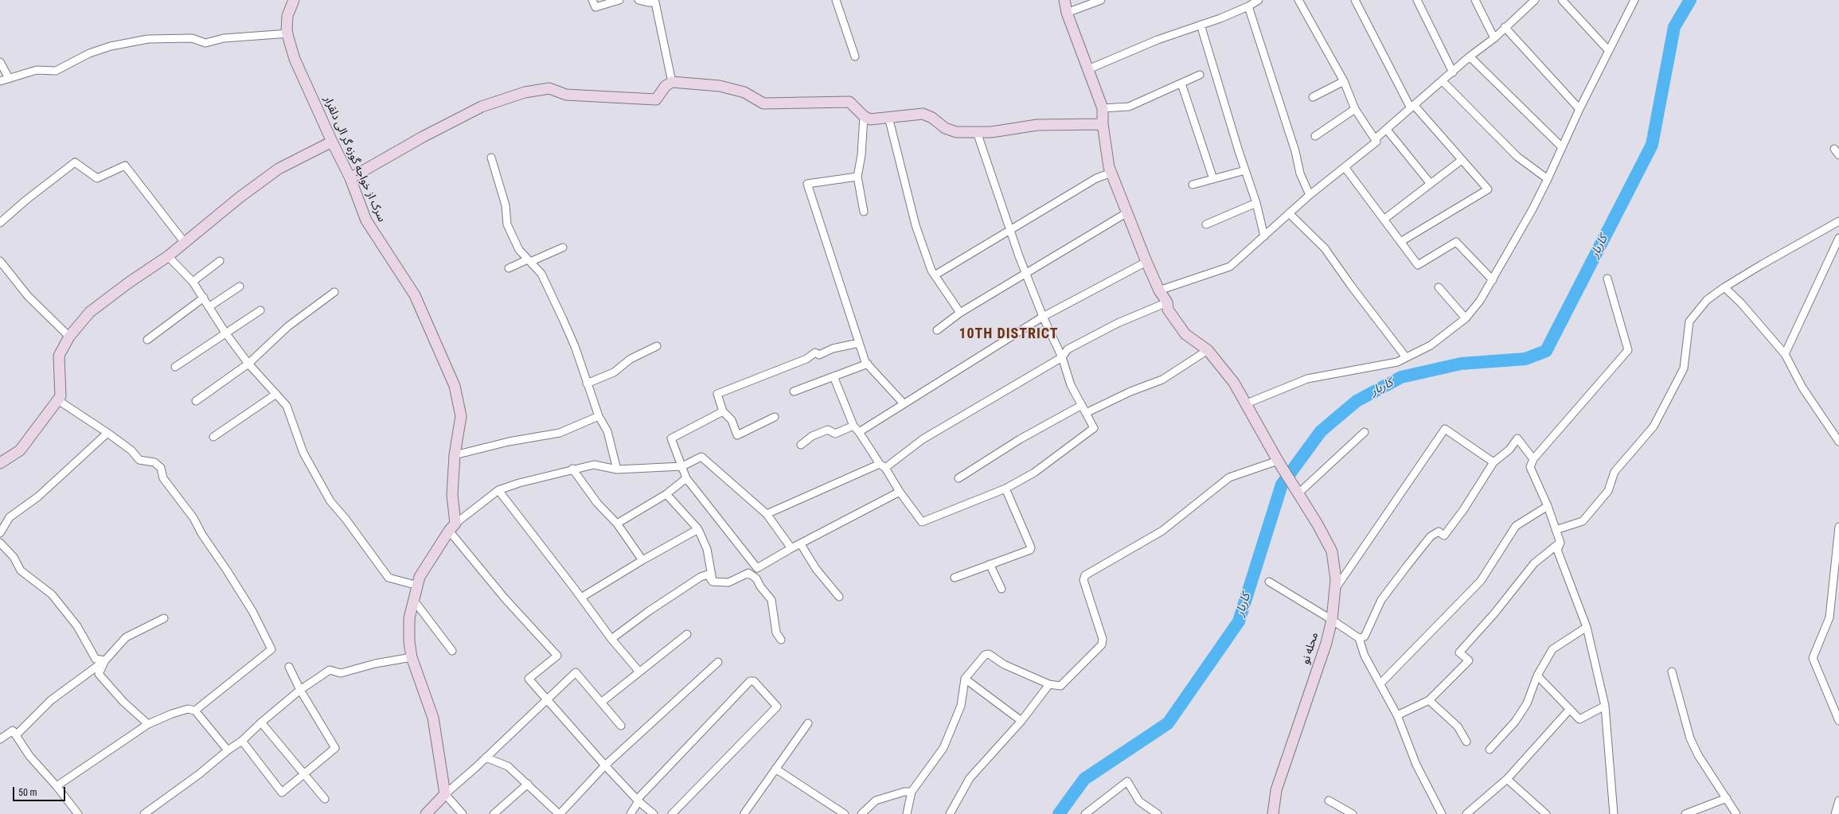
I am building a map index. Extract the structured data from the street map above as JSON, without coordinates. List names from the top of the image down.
{
  "streets": {
    "street": ["سرک از خواجه گوزه گر الی دلقرار", "محله نو"]
  },
  "districts": ["10TH DISTRICT"],
  "water": ["کاربار"],
  "scale_bar": "50 m"
}
